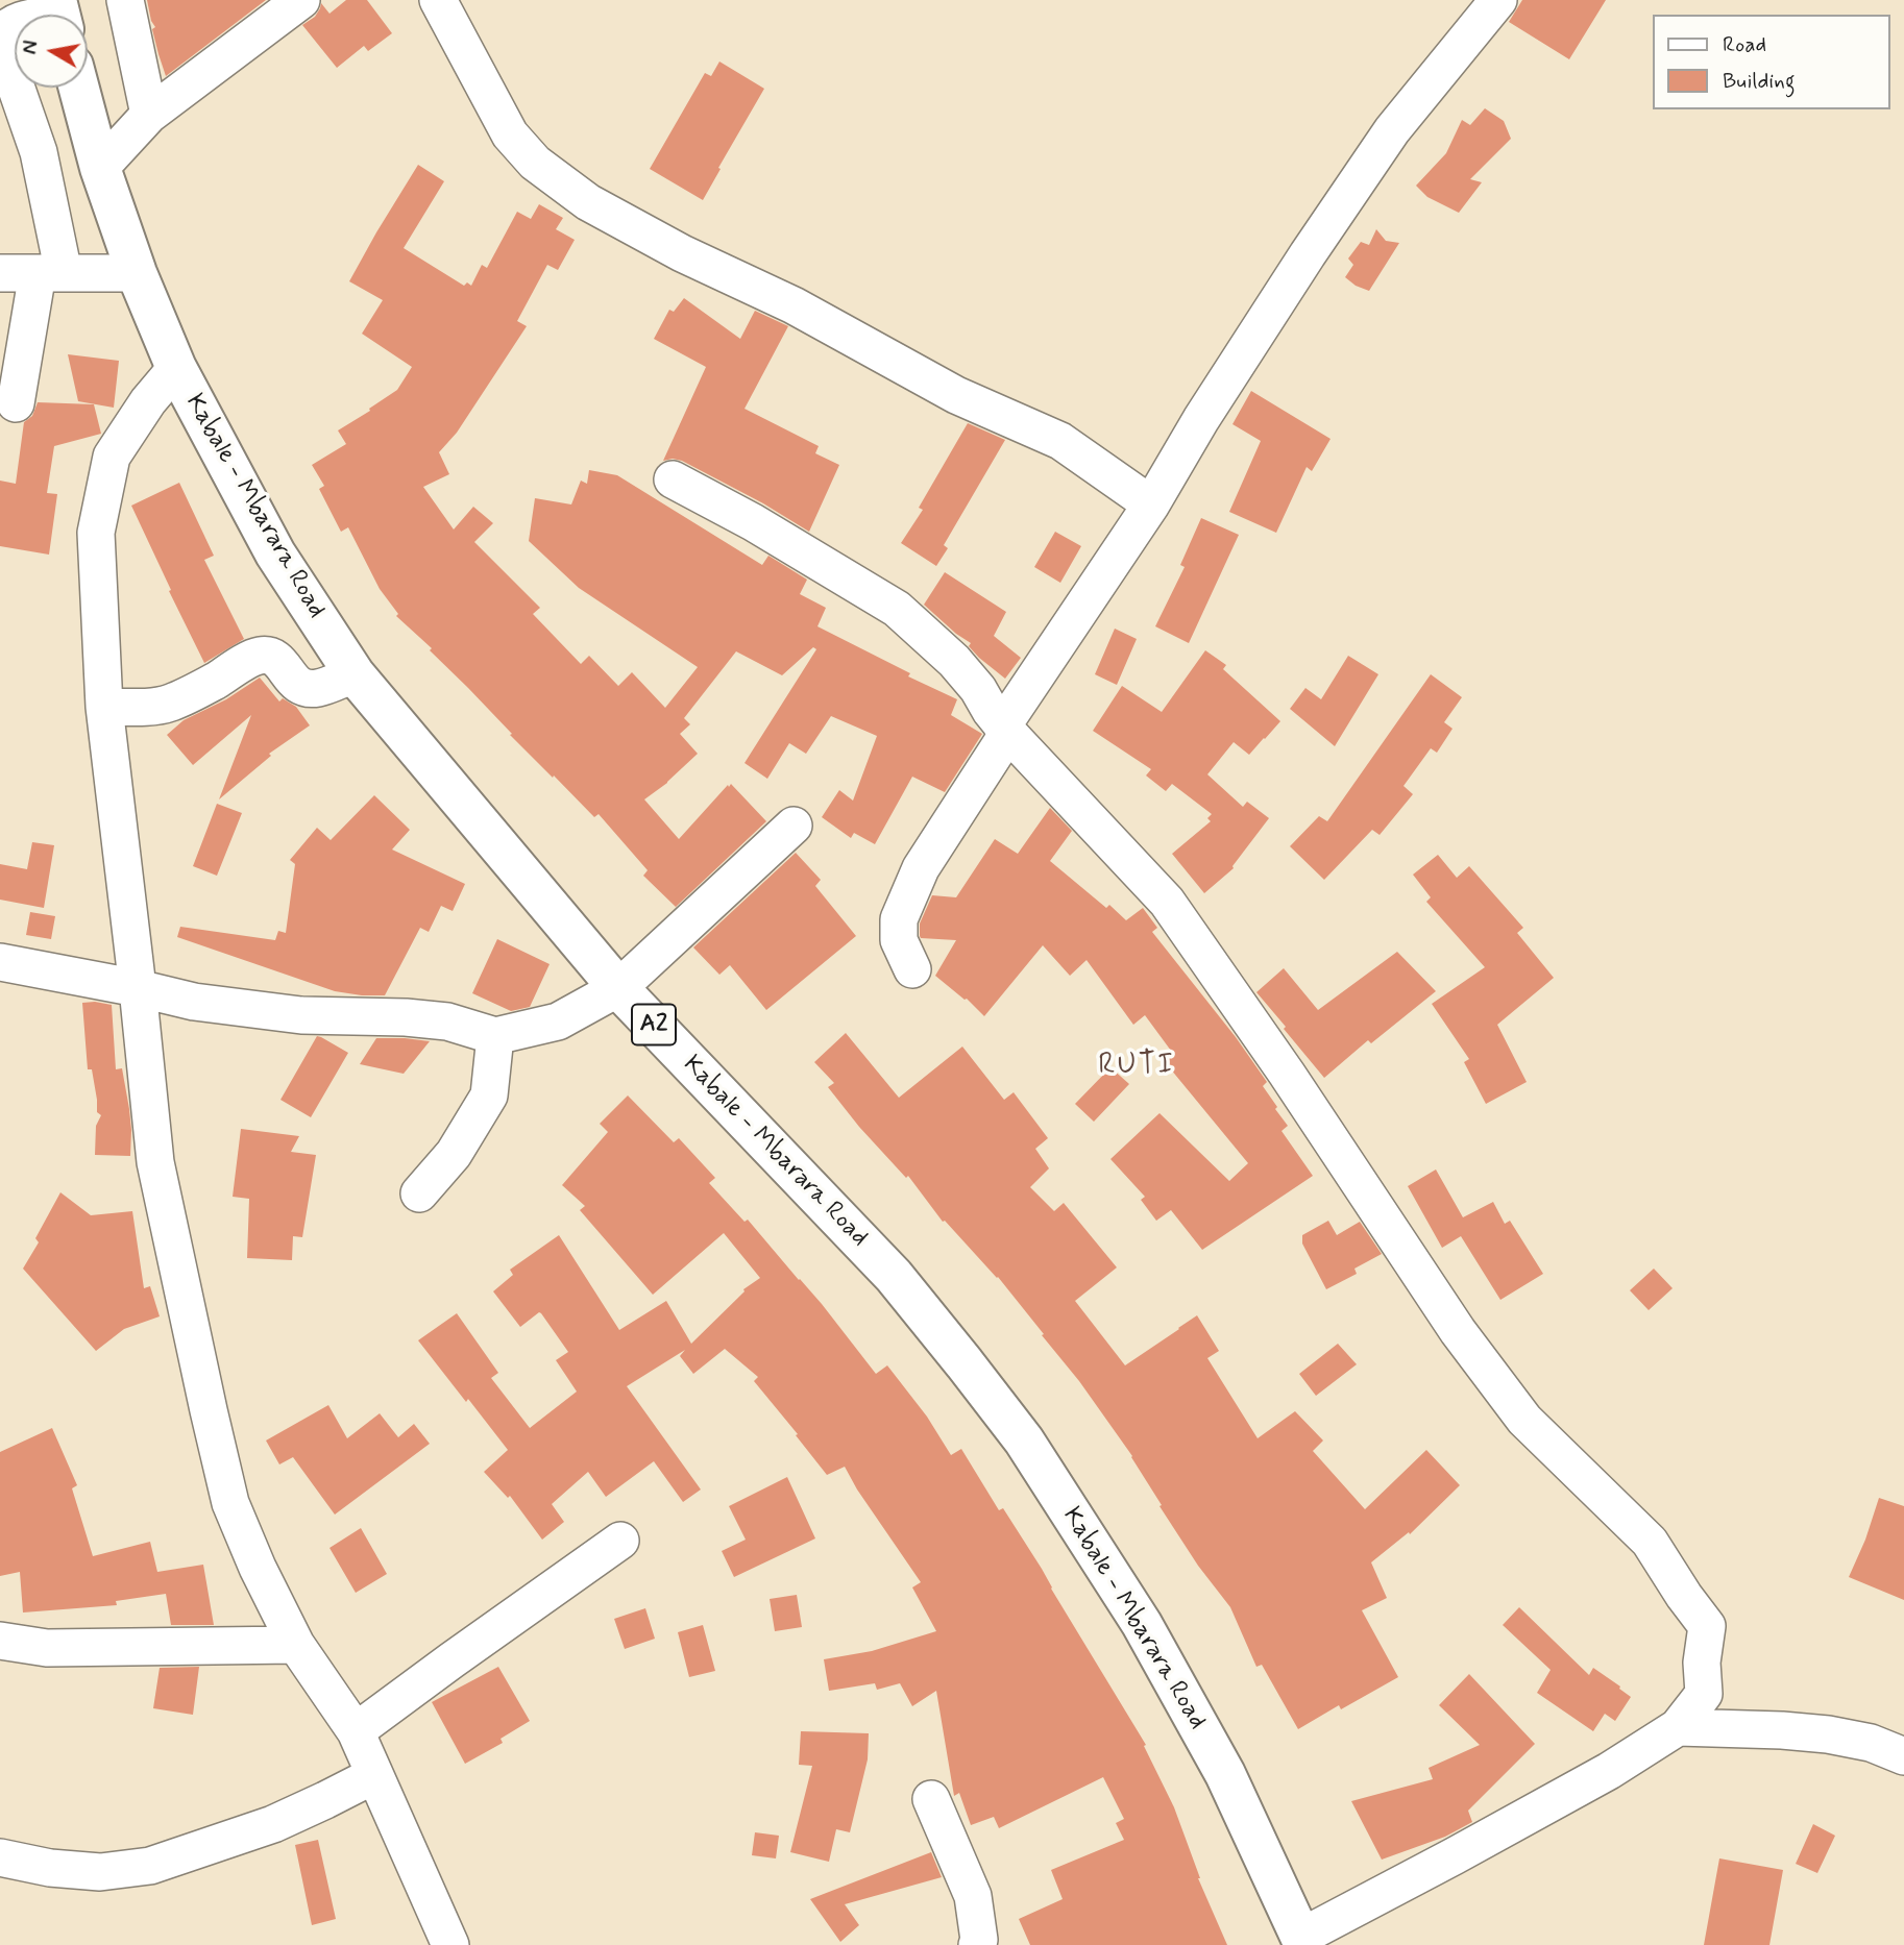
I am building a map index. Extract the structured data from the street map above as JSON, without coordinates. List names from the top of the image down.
{
  "streets": {
    "main road": ["Kabale - Mbarara Road", "A2"]
  },
  "districts": ["RUTI"],
  "legend": ["Road", "Building"],
  "north": "left"
}
